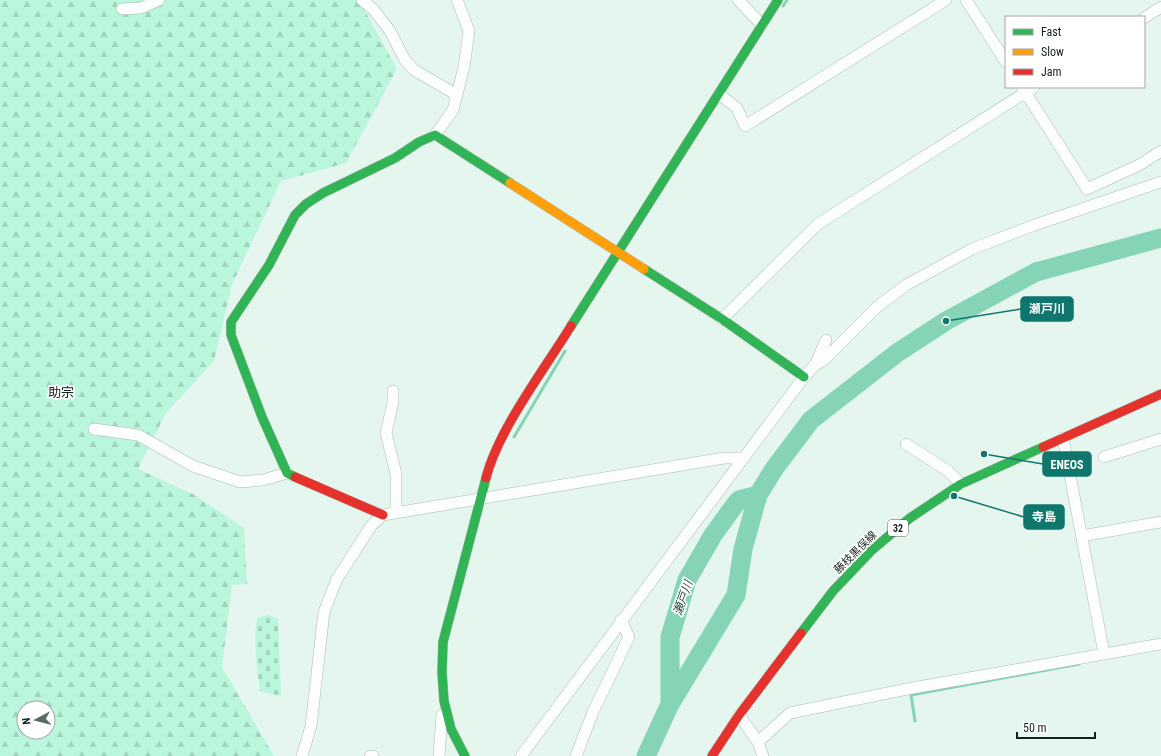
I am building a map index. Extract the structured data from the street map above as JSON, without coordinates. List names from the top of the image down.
{
  "streets": {
    "street": ["32", "藤枝黒俣線"]
  },
  "districts": ["助宗"],
  "water": ["瀬戸川"],
  "places": ["瀬戸川", "ENEOS", "寺島"],
  "legend": ["Fast", "Slow", "Jam"],
  "scale_bar": "50 m",
  "north": "left"
}
